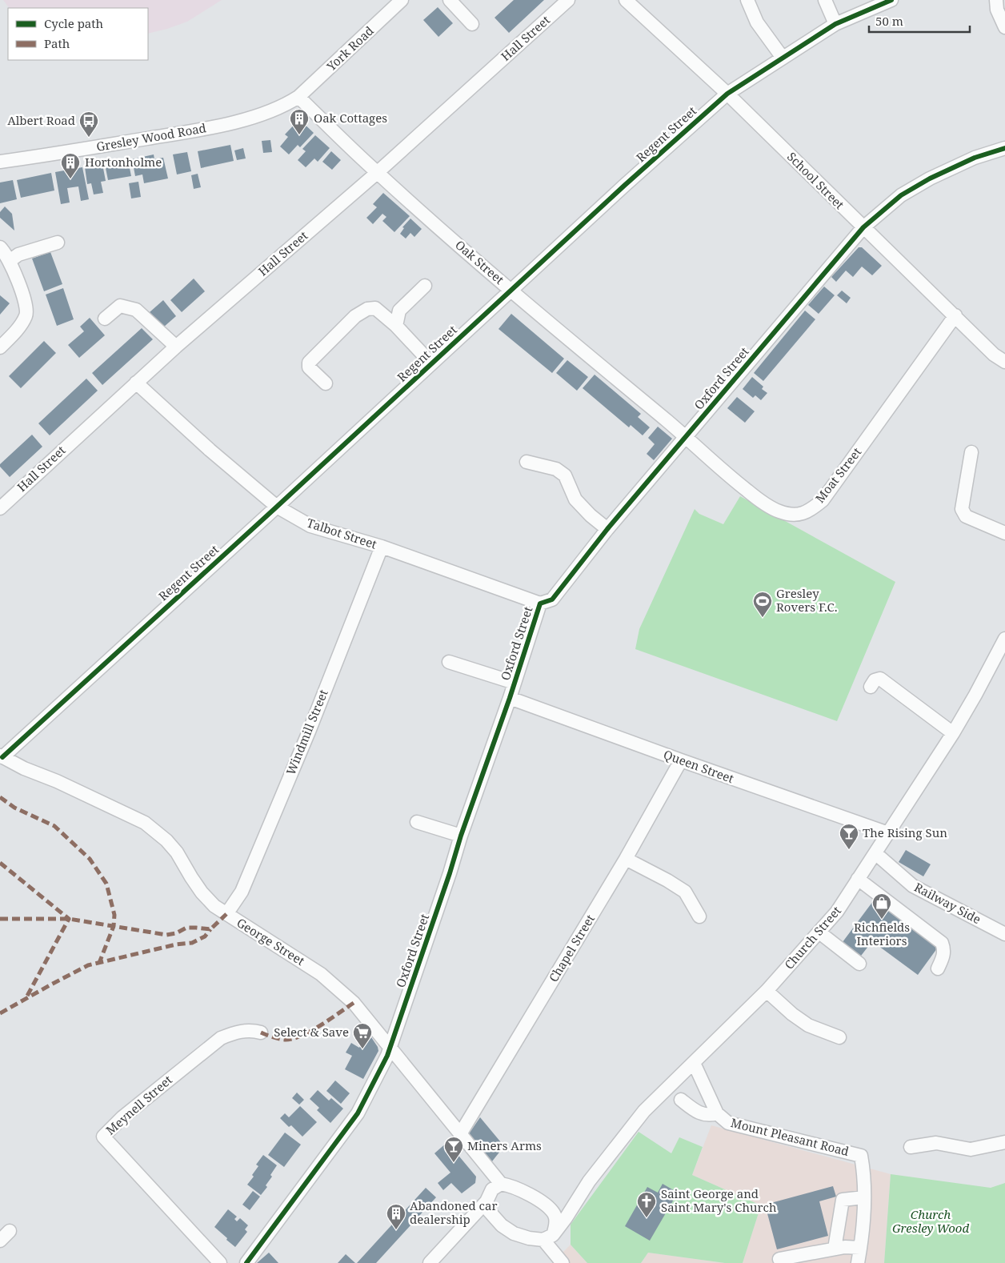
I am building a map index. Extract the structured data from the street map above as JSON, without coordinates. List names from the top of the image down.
{
  "streets": {
    "street": [
      "Hall Street",
      "York Road",
      "Regent Street",
      "Gresley Wood Road",
      "School Street",
      "Oak Street",
      "Oxford Street",
      "Moat Street",
      "Talbot Street",
      "Windmill Street",
      "Queen Street",
      "Railway Side",
      "Church Street",
      "George Street",
      "Chapel Street",
      "Meynell Street",
      "Mount Pleasant Road"
    ]
  },
  "crossings": [
    ["Hall Street", "Oak Street"],
    ["Hall Street", "Talbot Street"],
    ["York Road", "Gresley Wood Road"],
    ["York Road", "Oak Street"],
    ["Regent Street", "School Street"],
    ["Regent Street", "Oak Street"],
    ["Regent Street", "Talbot Street"],
    ["Regent Street", "George Street"],
    ["Gresley Wood Road", "Oak Street"],
    ["School Street", "Oxford Street"],
    ["School Street", "Moat Street"],
    ["Oak Street", "Oxford Street"],
    ["Oak Street", "Moat Street"],
    ["Oxford Street", "Moat Street"],
    ["Oxford Street", "Talbot Street"],
    ["Oxford Street", "Queen Street"],
    ["Oxford Street", "George Street"],
    ["Talbot Street", "Windmill Street"],
    ["Windmill Street", "George Street"],
    ["Queen Street", "Church Street"],
    ["Queen Street", "Chapel Street"],
    ["Railway Side", "Church Street"],
    ["Church Street", "Mount Pleasant Road"],
    ["George Street", "Chapel Street"]
  ],
  "parks": ["Church Gresley Wood"],
  "places": {
    "building": ["Oak Cottages", "Hortonholme", "Abandoned car dealership"],
    "bus stop": ["Albert Road"],
    "sports": ["Gresley Rovers F.C."],
    "bar": ["The Rising Sun", "Miners Arms"],
    "shop": ["Richfields Interiors"],
    "supermarket": ["Select & Save"],
    "church": ["Saint George and Saint Mary's Church"]
  },
  "legend": ["Cycle path", "Path"],
  "scale_bar": "50 m"
}
